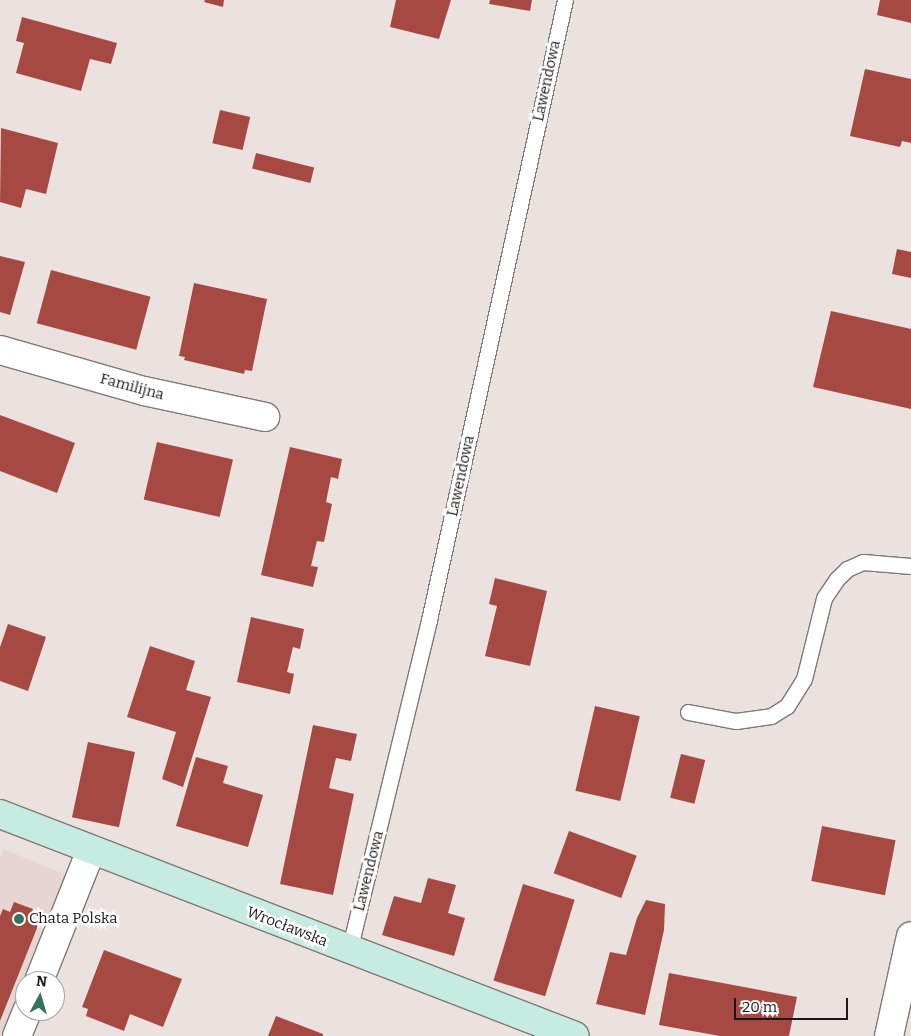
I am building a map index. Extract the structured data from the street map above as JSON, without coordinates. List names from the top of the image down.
{
  "streets": {
    "street": ["Familijna", "Wrocławska"],
    "lane": ["Lawendowa"]
  },
  "crossings": [
    ["Lawendowa", "Wrocławska"]
  ],
  "places": ["Chata Polska"],
  "scale_bar": "20 m",
  "north": "top"
}
